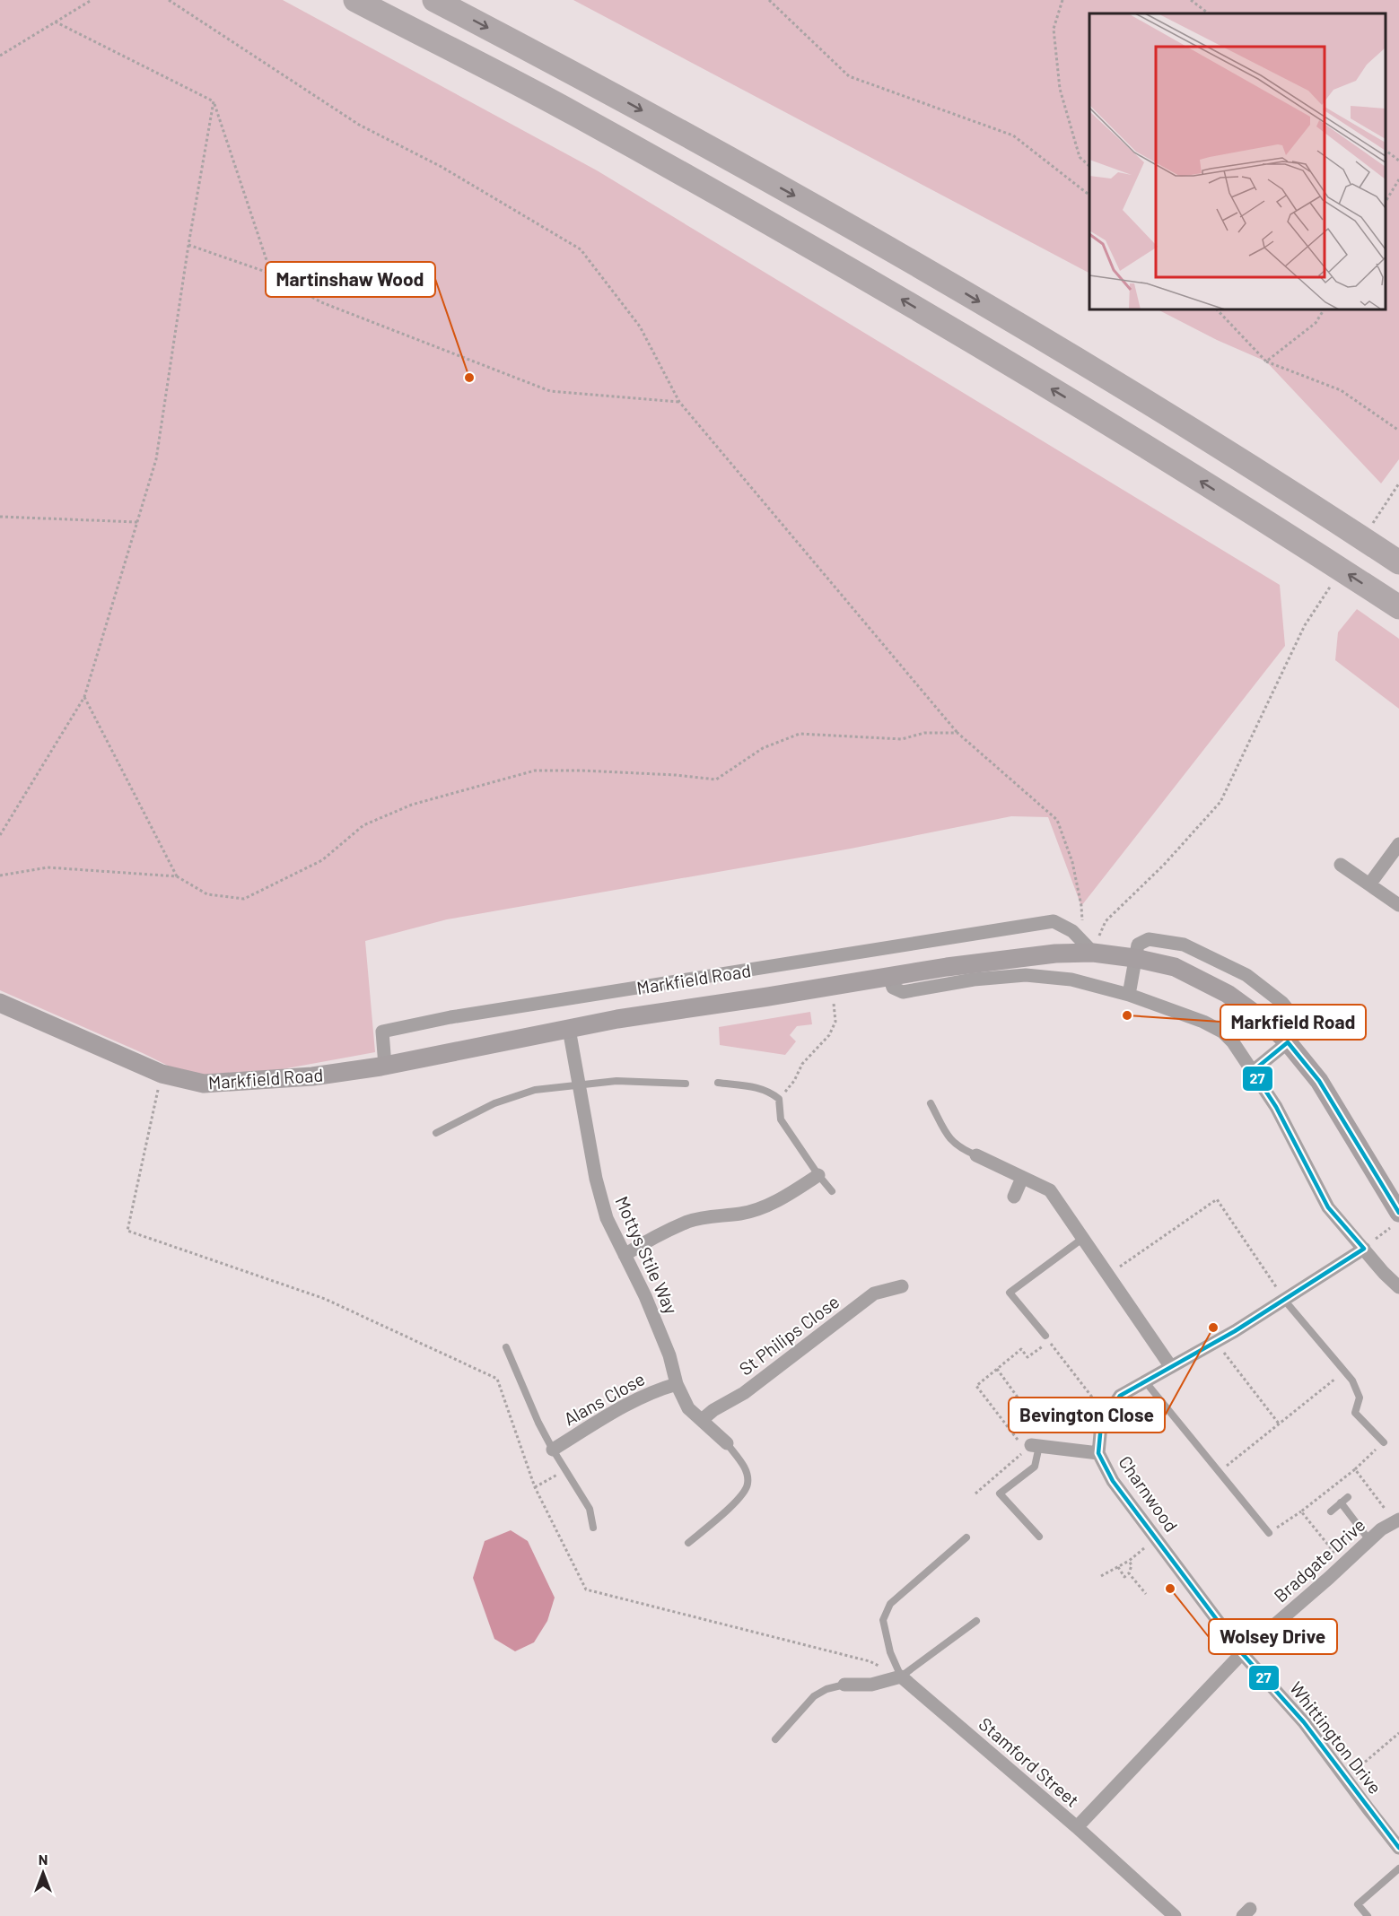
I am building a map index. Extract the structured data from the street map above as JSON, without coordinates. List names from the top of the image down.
{
  "streets": {
    "street": [
      "Markfield Road",
      "Mottys Stile Way",
      "St Philips Close",
      "Alans Close",
      "Charnwood",
      "Bradgate Drive",
      "Whittington Drive",
      "Stamford Street"
    ]
  },
  "crossings": [
    ["Markfield Road", "Mottys Stile Way"],
    ["Mottys Stile Way", "St Philips Close"],
    ["Mottys Stile Way", "Alans Close"],
    ["Charnwood", "Bradgate Drive"],
    ["Charnwood", "Whittington Drive"],
    ["Bradgate Drive", "Whittington Drive"],
    ["Bradgate Drive", "Stamford Street"]
  ],
  "places": [
    "Martinshaw Wood",
    "Markfield Road",
    "Bevington Close",
    "Wolsey Drive"
  ],
  "lines": ["transit line 27"],
  "north": "top"
}
